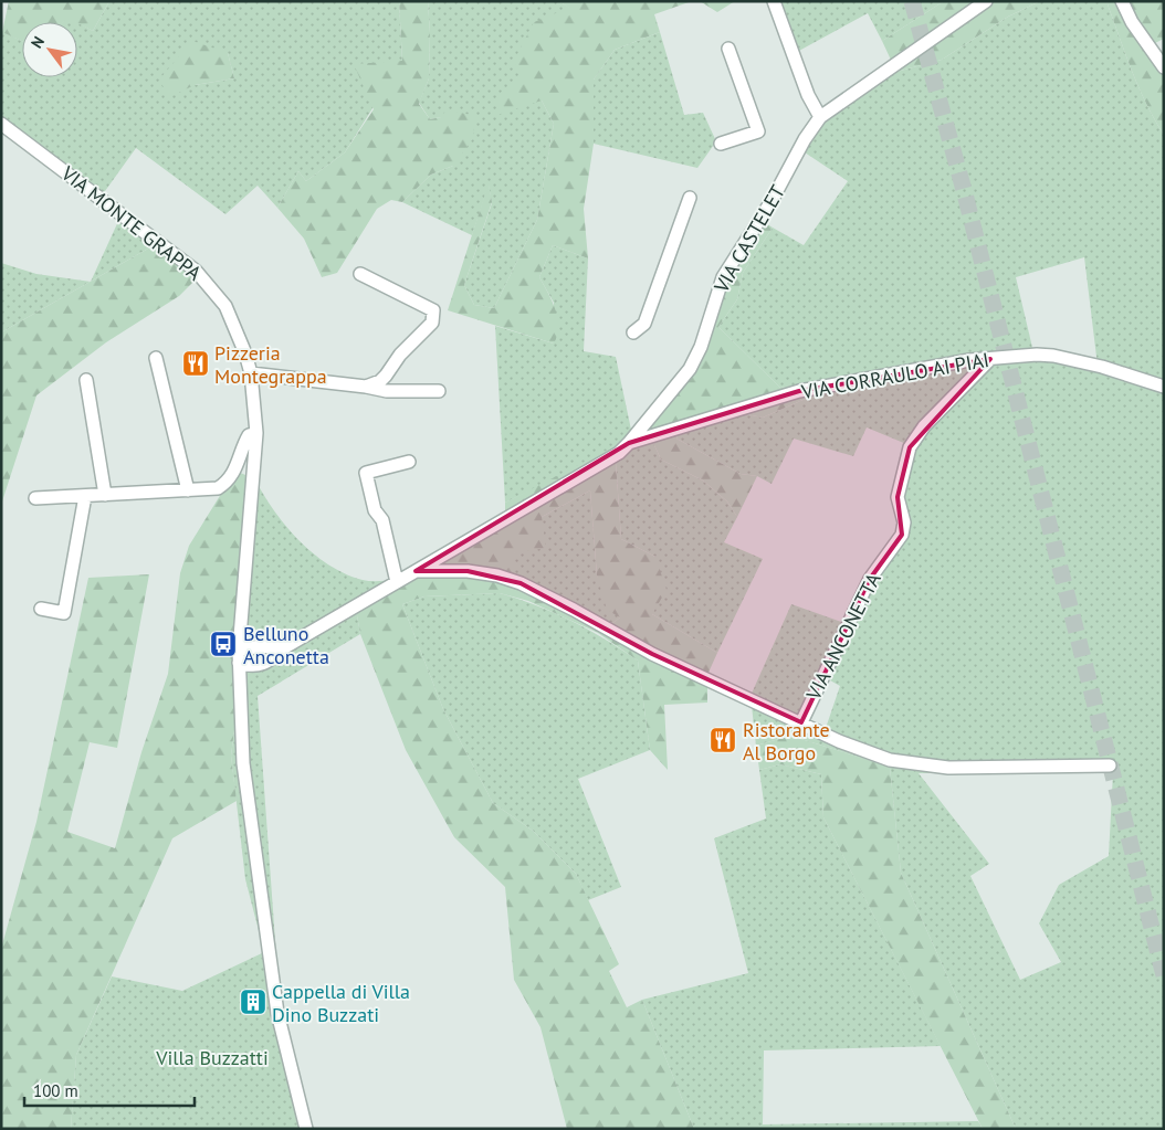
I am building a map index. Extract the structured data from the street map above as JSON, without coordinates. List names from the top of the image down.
{
  "streets": {
    "street": [
      "VIA MONTE GRAPPA",
      "VIA CASTELET",
      "VIA CORRAULO AI PIAI",
      "VIA ANCONETTA"
    ]
  },
  "crossings": [
    ["VIA MONTE GRAPPA", "VIA ANCONETTA"],
    ["VIA CASTELET", "VIA CORRAULO AI PIAI"],
    ["VIA CASTELET", "VIA ANCONETTA"],
    ["VIA CORRAULO AI PIAI", "VIA ANCONETTA"]
  ],
  "parks": ["Villa Buzzatti"],
  "places": {
    "restaurant": ["Pizzeria Montegrappa", "Ristorante Al Borgo"],
    "bus stop": ["Belluno Anconetta"],
    "building": ["Cappella di Villa Dino Buzzati"]
  },
  "scale_bar": "100 m",
  "north": "top left"
}
